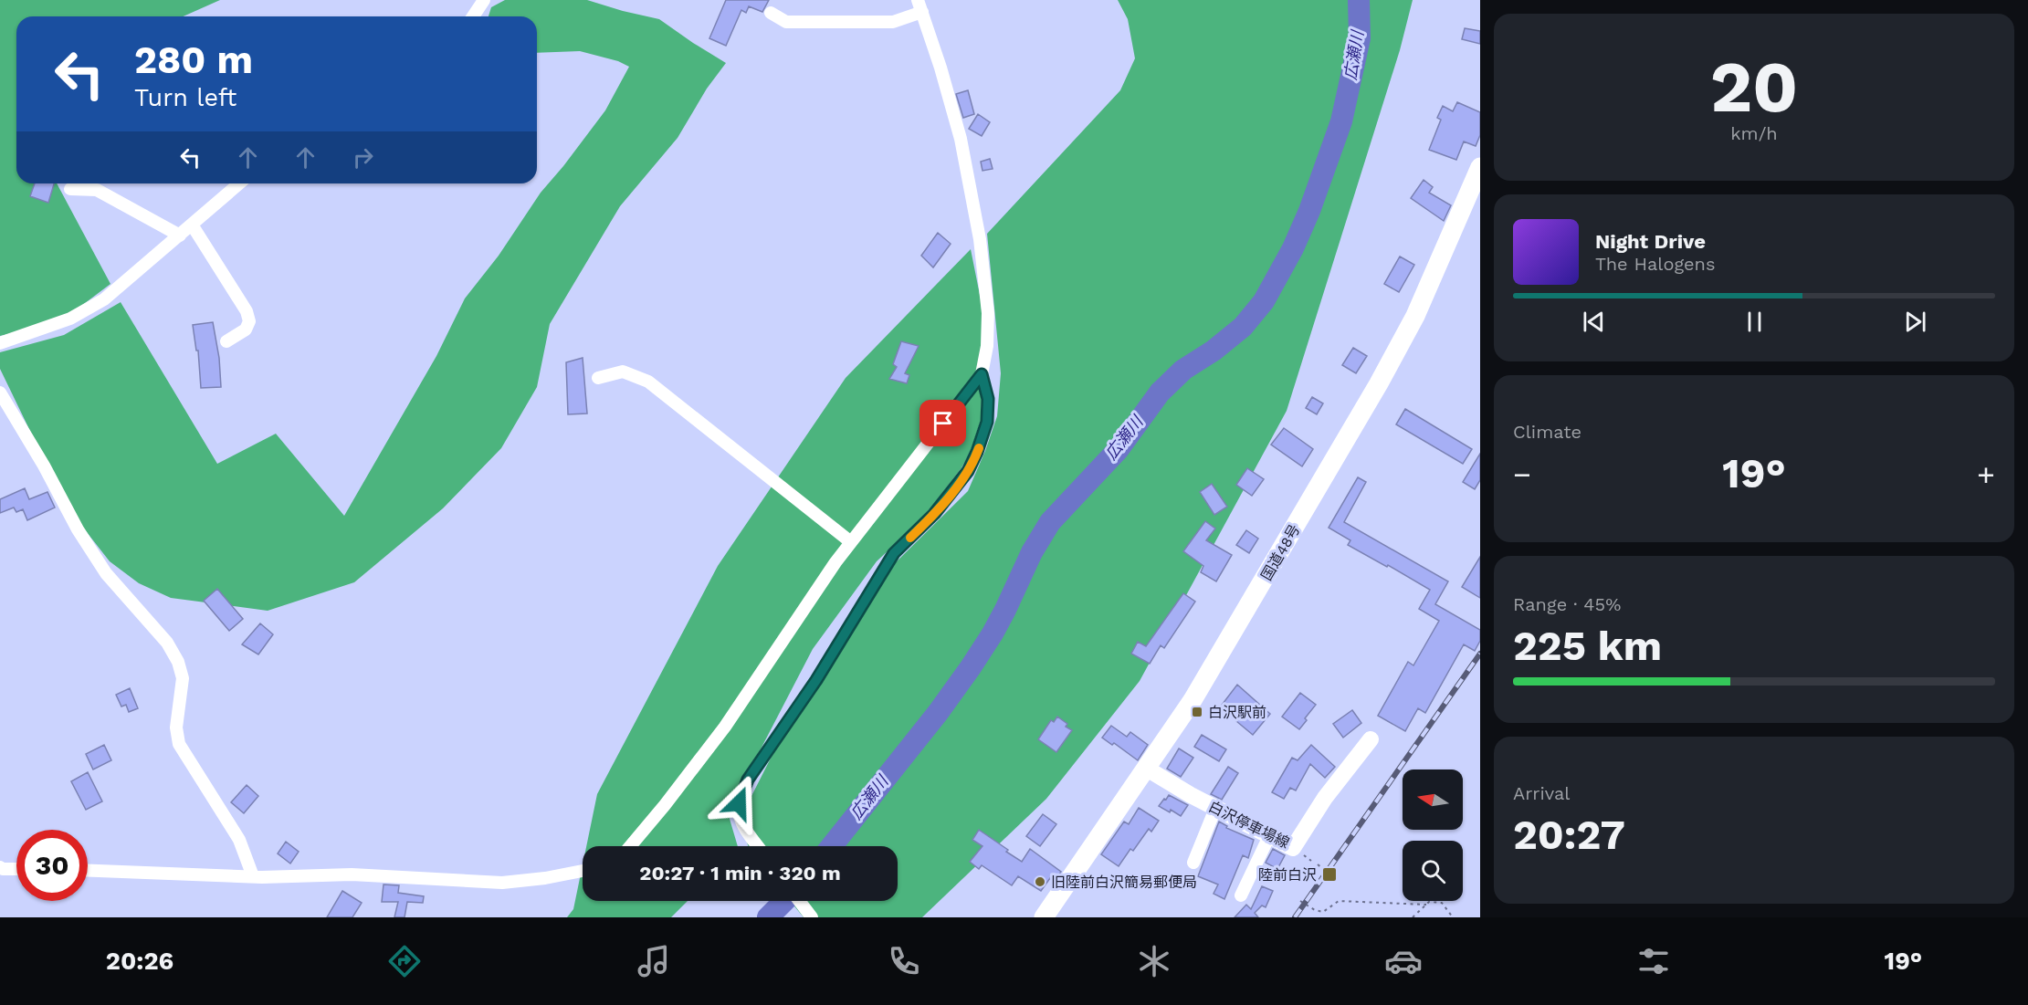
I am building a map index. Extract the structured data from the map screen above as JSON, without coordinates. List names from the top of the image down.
{
  "streets": {
    "highway": ["国道48号"],
    "main road": ["白沢停車場線"]
  },
  "crossings": [
    ["国道48号", "白沢停車場線"]
  ],
  "water": ["広瀬川"],
  "places": {
    "transit": ["白沢駅前", "陸前白沢"],
    "other": ["旧陸前白沢簡易郵便局"]
  },
  "north": "left",
  "page": {
    "tile": [
      ["20", "km/h"],
      "Climate",
      ["Range · 45%", "225 km"],
      ["Arrival", "20:27"]
    ],
    "turn": ["280 m", "Turn left"],
    "song": ["Night Drive", "The Halogens"],
    "heat": ["−", "19°", "+"],
    "limit": "30",
    "trip": "20:27 · 1 min · 320 m",
    "tabs": ["20:26", "19°"]
  }
}
